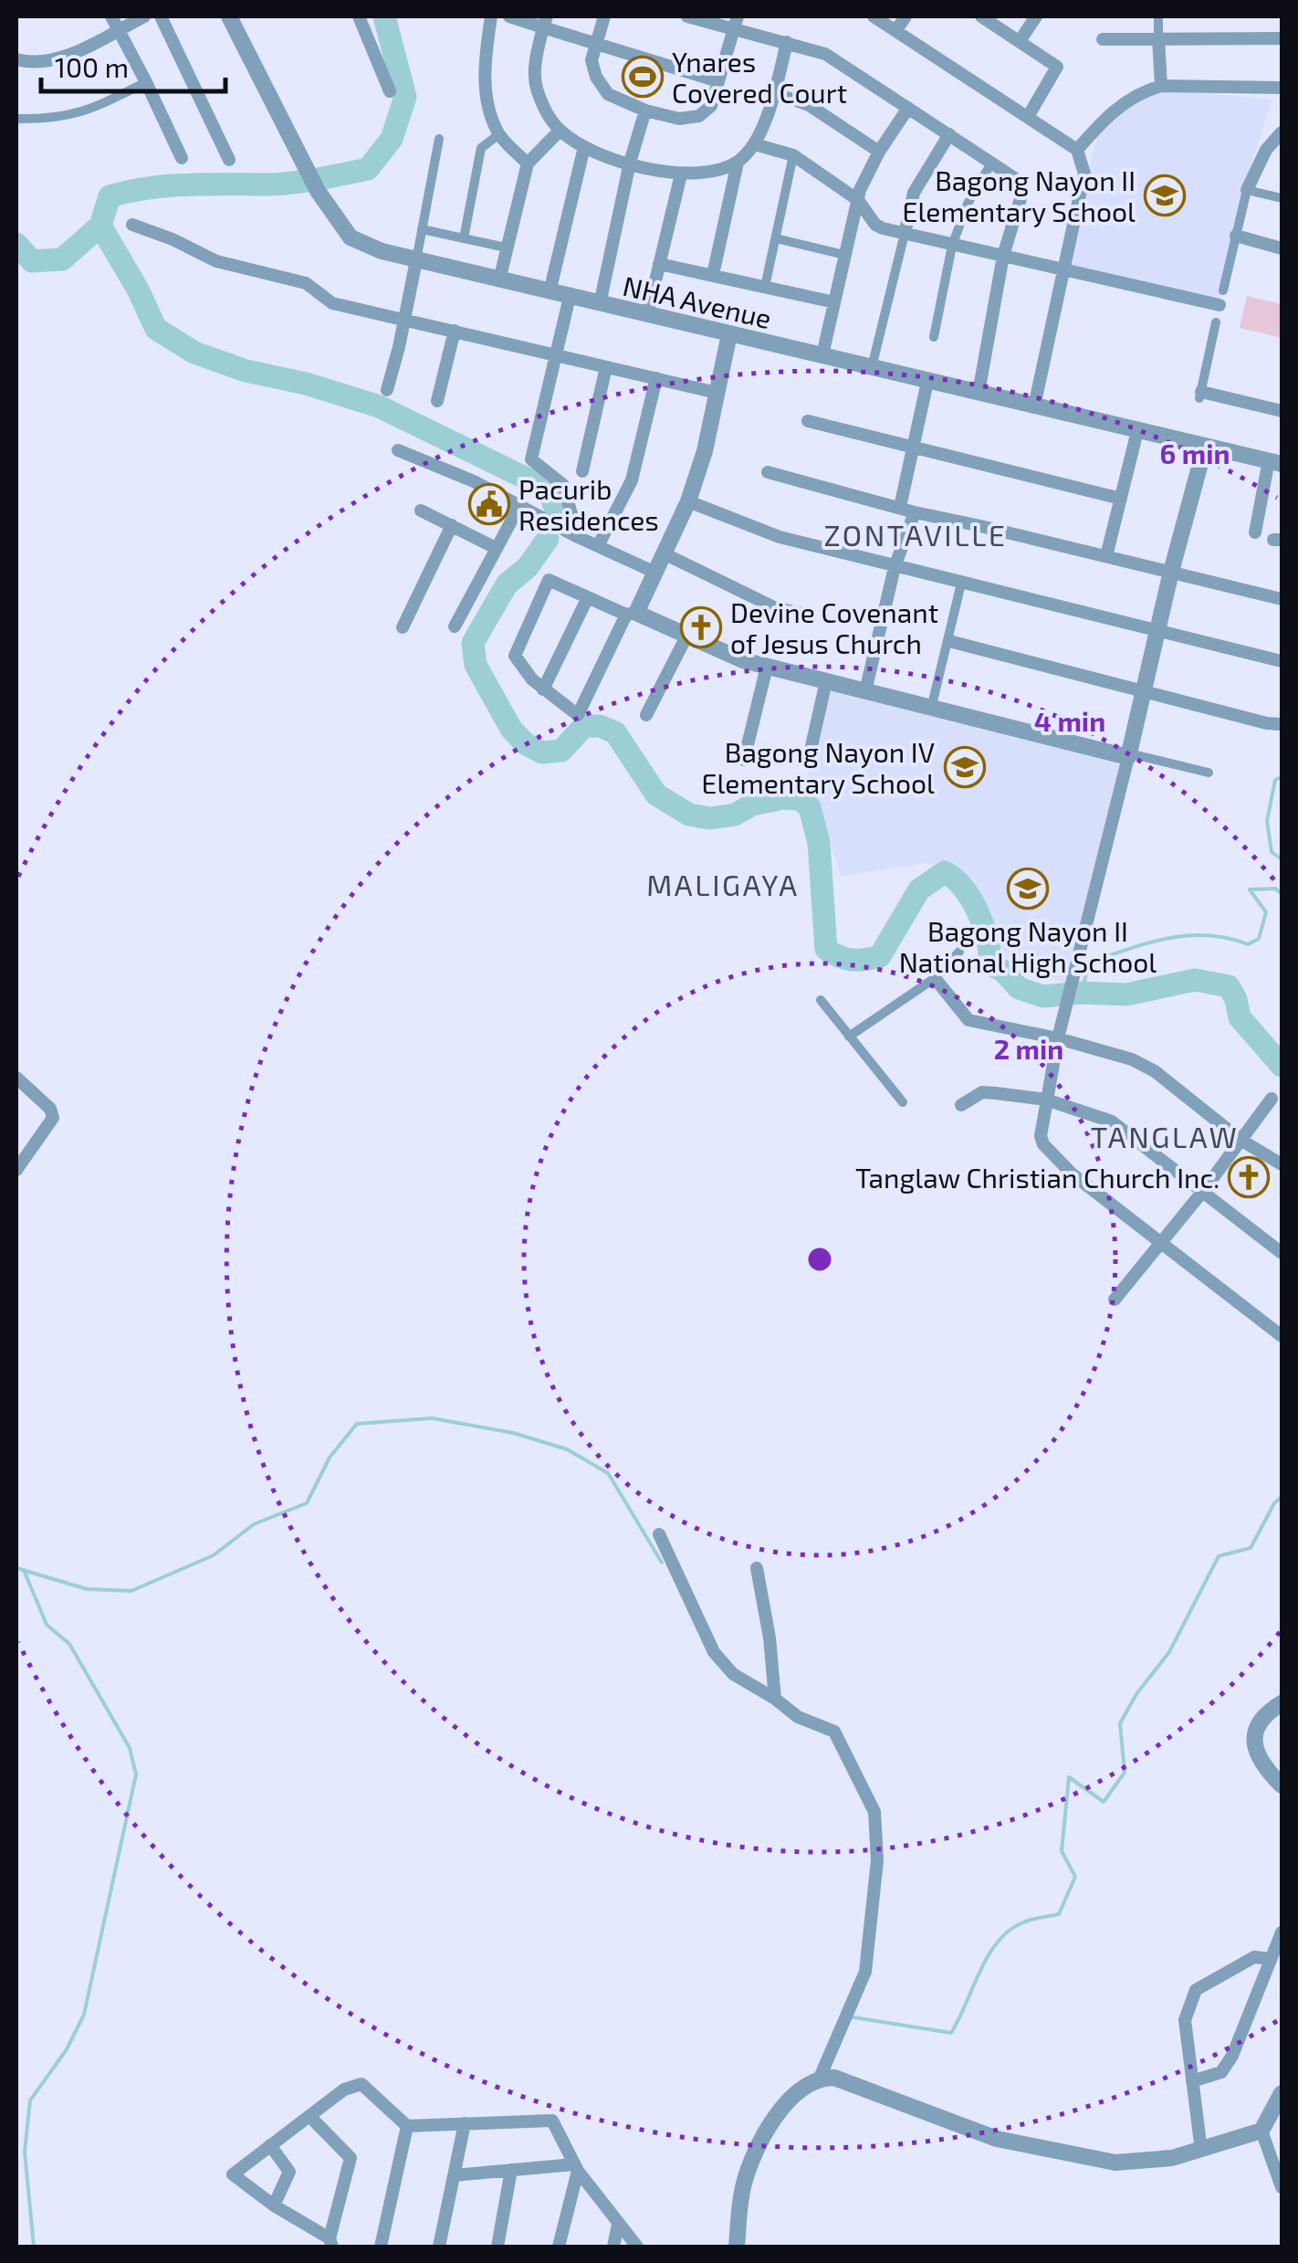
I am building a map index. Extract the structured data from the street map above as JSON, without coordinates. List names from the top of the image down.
{
  "streets": {
    "street": ["NHA Avenue"]
  },
  "districts": ["ZONTAVILLE", "MALIGAYA", "TANGLAW"],
  "places": {
    "sports": ["Ynares Covered Court"],
    "school or university": ["Bagong Nayon II Elementary School", "Bagong Nayon IV Elementary School", "Bagong Nayon II National High School"],
    "public building": ["Pacurib Residences"],
    "church": ["Devine Covenant of Jesus Church", "Tanglaw Christian Church Inc."]
  },
  "scale_bar": "100 m",
  "rings": ["6 min", "4 min", "2 min"]
}
